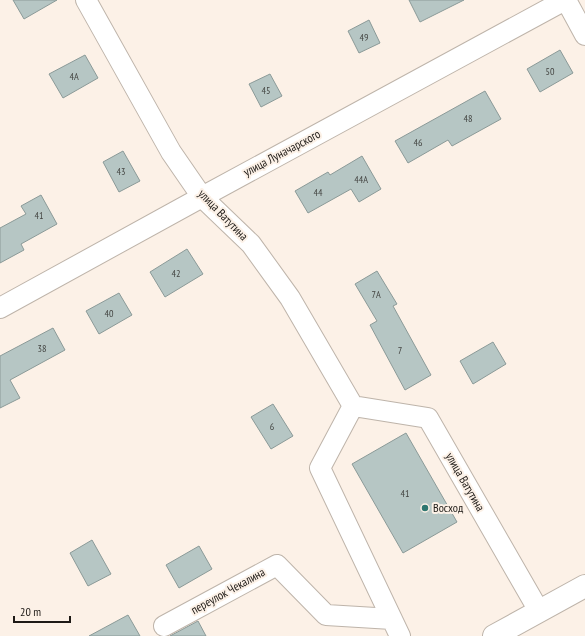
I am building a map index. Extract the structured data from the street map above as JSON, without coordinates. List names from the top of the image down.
{
  "streets": {
    "street": ["улица Луначарского", "улица Ватутина", "переулок Чекалина"]
  },
  "crossings": [
    ["улица Луначарского", "улица Ватутина"]
  ],
  "places": ["Восход"],
  "house_numbers": [
    "49",
    "50",
    "4А",
    "45",
    "48",
    "46",
    "43",
    "44А",
    "44",
    "41",
    "42",
    "7А",
    "40",
    "38",
    "7",
    "6",
    "41"
  ],
  "scale_bar": "20 m"
}
